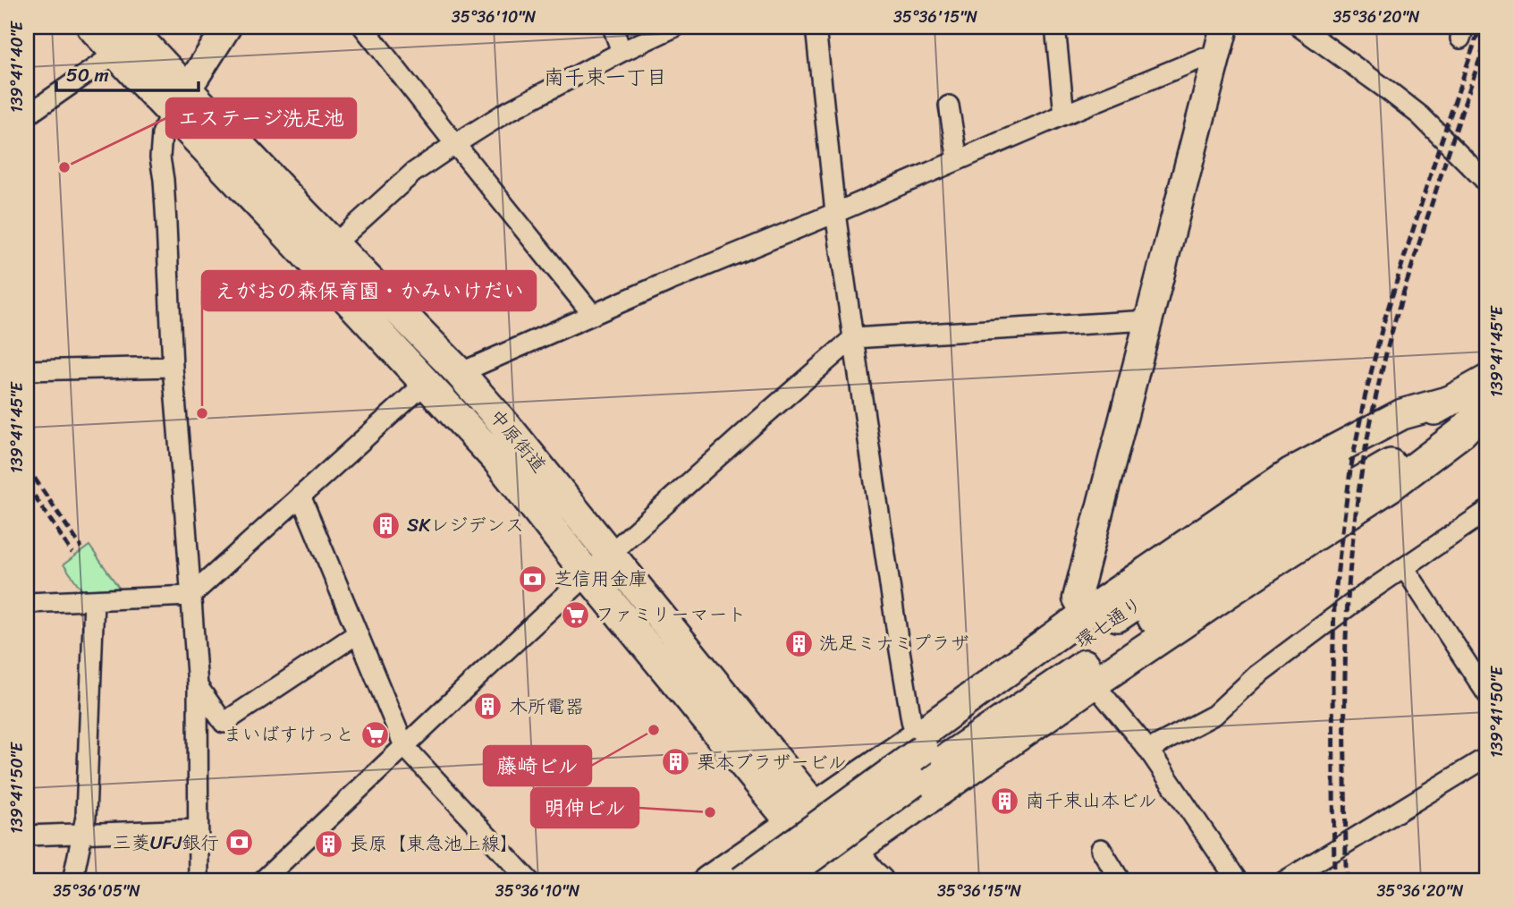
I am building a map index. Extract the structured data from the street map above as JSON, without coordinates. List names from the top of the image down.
{
  "streets": {
    "main road": ["中原街道", "環七通り"]
  },
  "districts": ["南千束一丁目"],
  "places": {
    "other": [
      "エステージ洗足池",
      "えがおの森保育園・かみいけだい",
      "藤崎ビル",
      "明伸ビル"
    ],
    "building": [
      "SKレジデンス",
      "洗足ミナミプラザ",
      "木所電器",
      "栗本ブラザービル",
      "南千束山本ビル",
      "長原【東急池上線】"
    ],
    "bank": ["芝信用金庫", "三菱UFJ銀行"],
    "supermarket": ["ファミリーマート", "まいばすけっと"]
  },
  "scale_bar": "50 m",
  "coordinates": [
    "35°36'10\"N",
    "35°36'15\"N",
    "35°36'20\"N",
    "139°41'40\"E",
    "139°41'45\"E",
    "139°41'50\"E",
    "35°36'05\"N"
  ]
}
